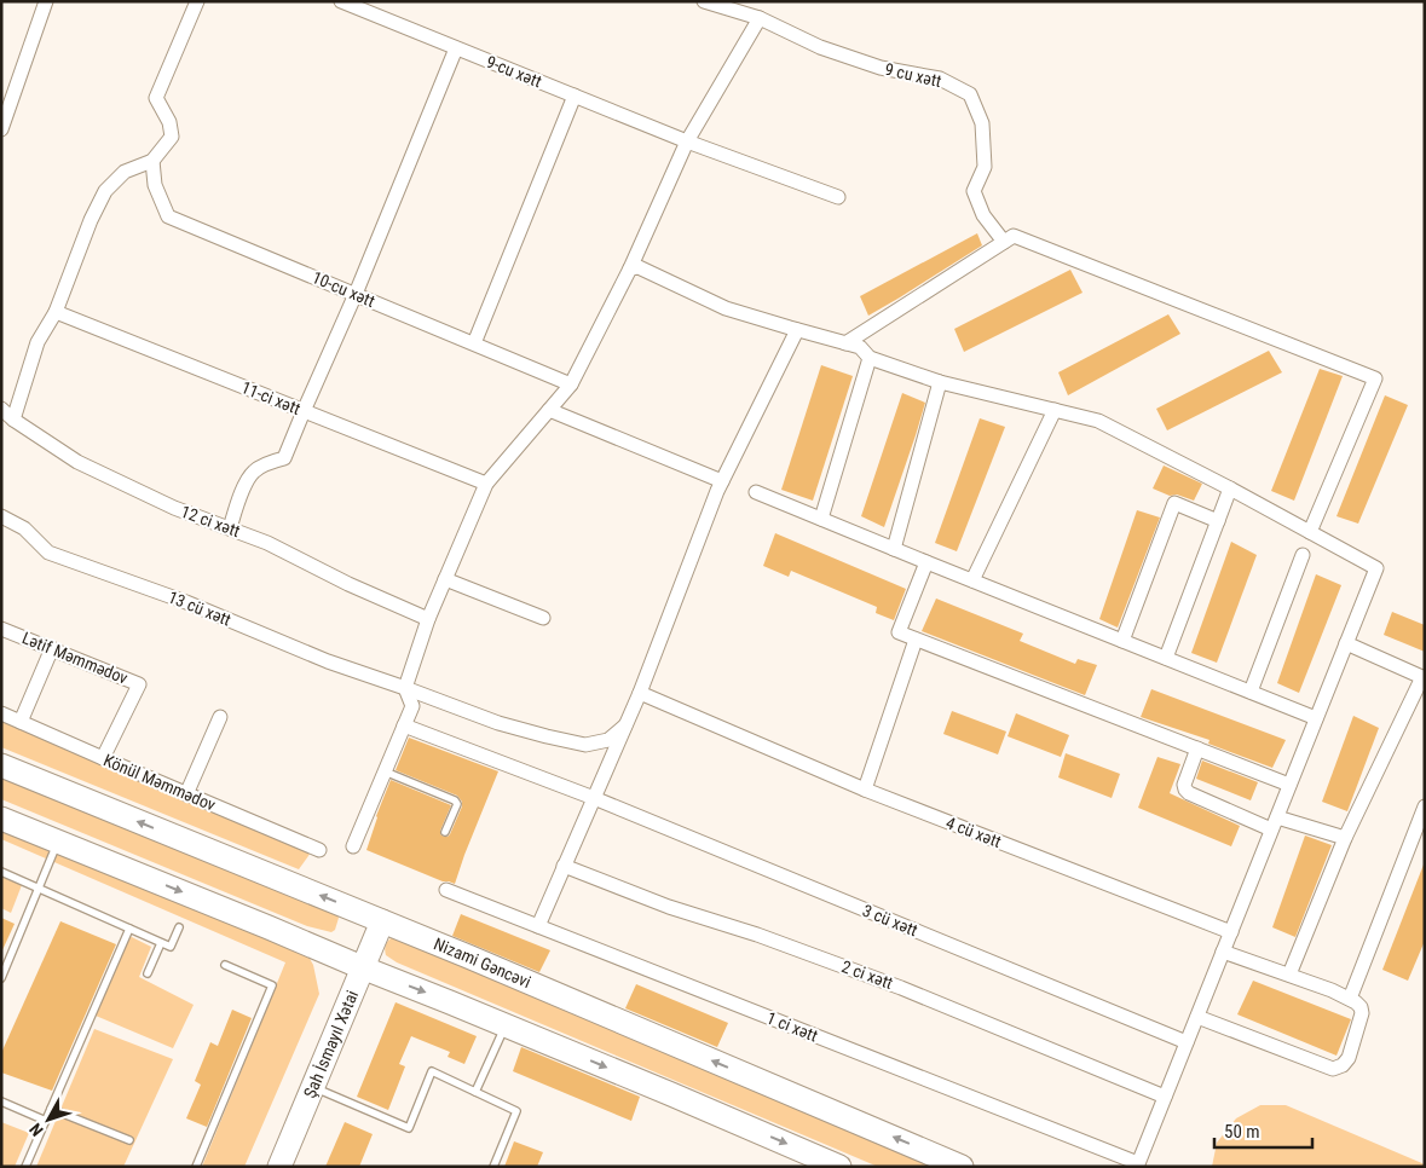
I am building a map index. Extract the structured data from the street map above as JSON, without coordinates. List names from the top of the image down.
{
  "streets": {
    "main road": ["Nizami Gəncəvi", "Şah İsmayıl Xətai"],
    "street": [
      "9-cu xətt",
      "9 cu xətt",
      "10-cu xətt",
      "11-ci xətt",
      "12 ci xətt",
      "13 cü xətt",
      "Lətif Məmmədov",
      "Könül Məmmədov",
      "4 cü xətt",
      "3 cü xətt",
      "2 ci xətt",
      "1 ci xətt"
    ]
  },
  "crossings": [
    ["Lətif Məmmədov", "Könül Məmmədov"],
    ["Nizami Gəncəvi", "Şah İsmayıl Xətai"]
  ],
  "scale_bar": "50 m",
  "north": "bottom left"
}
